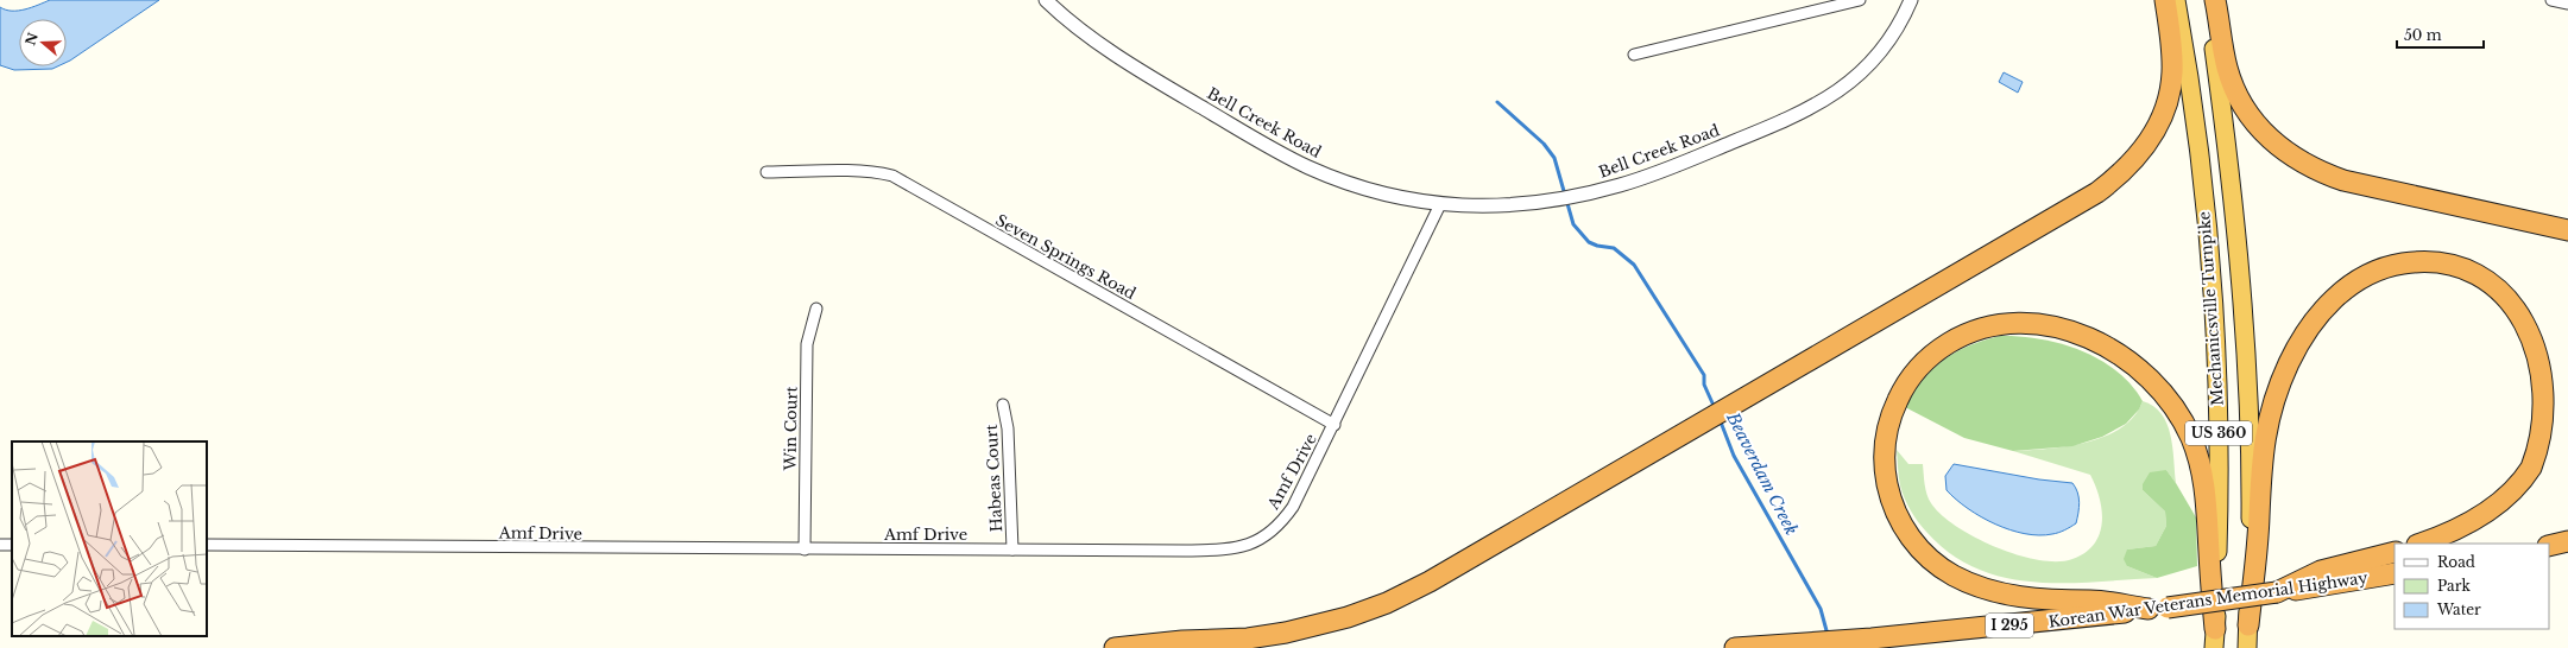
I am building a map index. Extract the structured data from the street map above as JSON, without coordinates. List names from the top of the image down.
{
  "streets": {
    "highway": [
      "Mechanicsville Turnpike",
      "US 360",
      "Korean War Veterans Memorial Highway",
      "I 295"
    ],
    "street": [
      "Bell Creek Road",
      "Seven Springs Road",
      "Win Court",
      "Amf Drive",
      "Habeas Court"
    ]
  },
  "crossings": [
    ["Bell Creek Road", "Amf Drive"],
    ["Seven Springs Road", "Amf Drive"],
    ["Win Court", "Amf Drive"],
    ["Amf Drive", "Habeas Court"]
  ],
  "water": ["Beaverdam Creek"],
  "legend": ["Road", "Park", "Water"],
  "scale_bar": "50 m",
  "north": "left"
}
